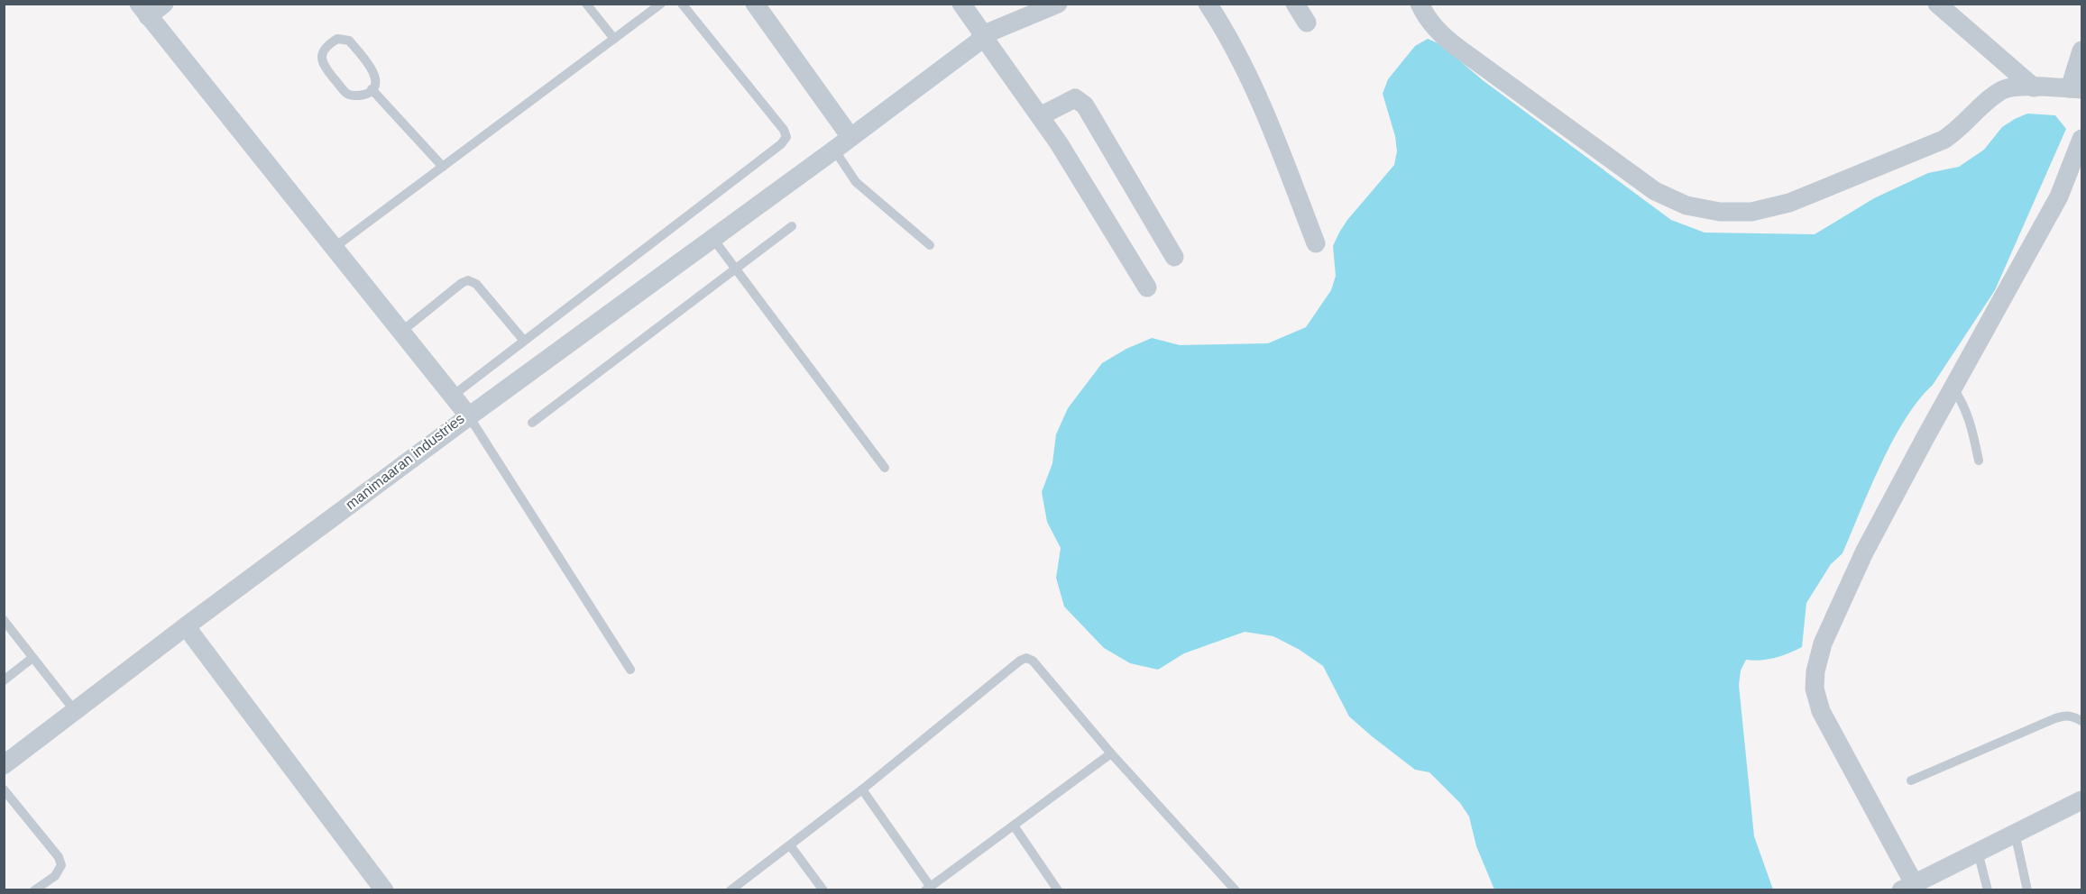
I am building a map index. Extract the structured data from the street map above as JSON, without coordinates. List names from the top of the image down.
{
  "streets": {
    "street": ["manimaaran industries"]
  }
}
